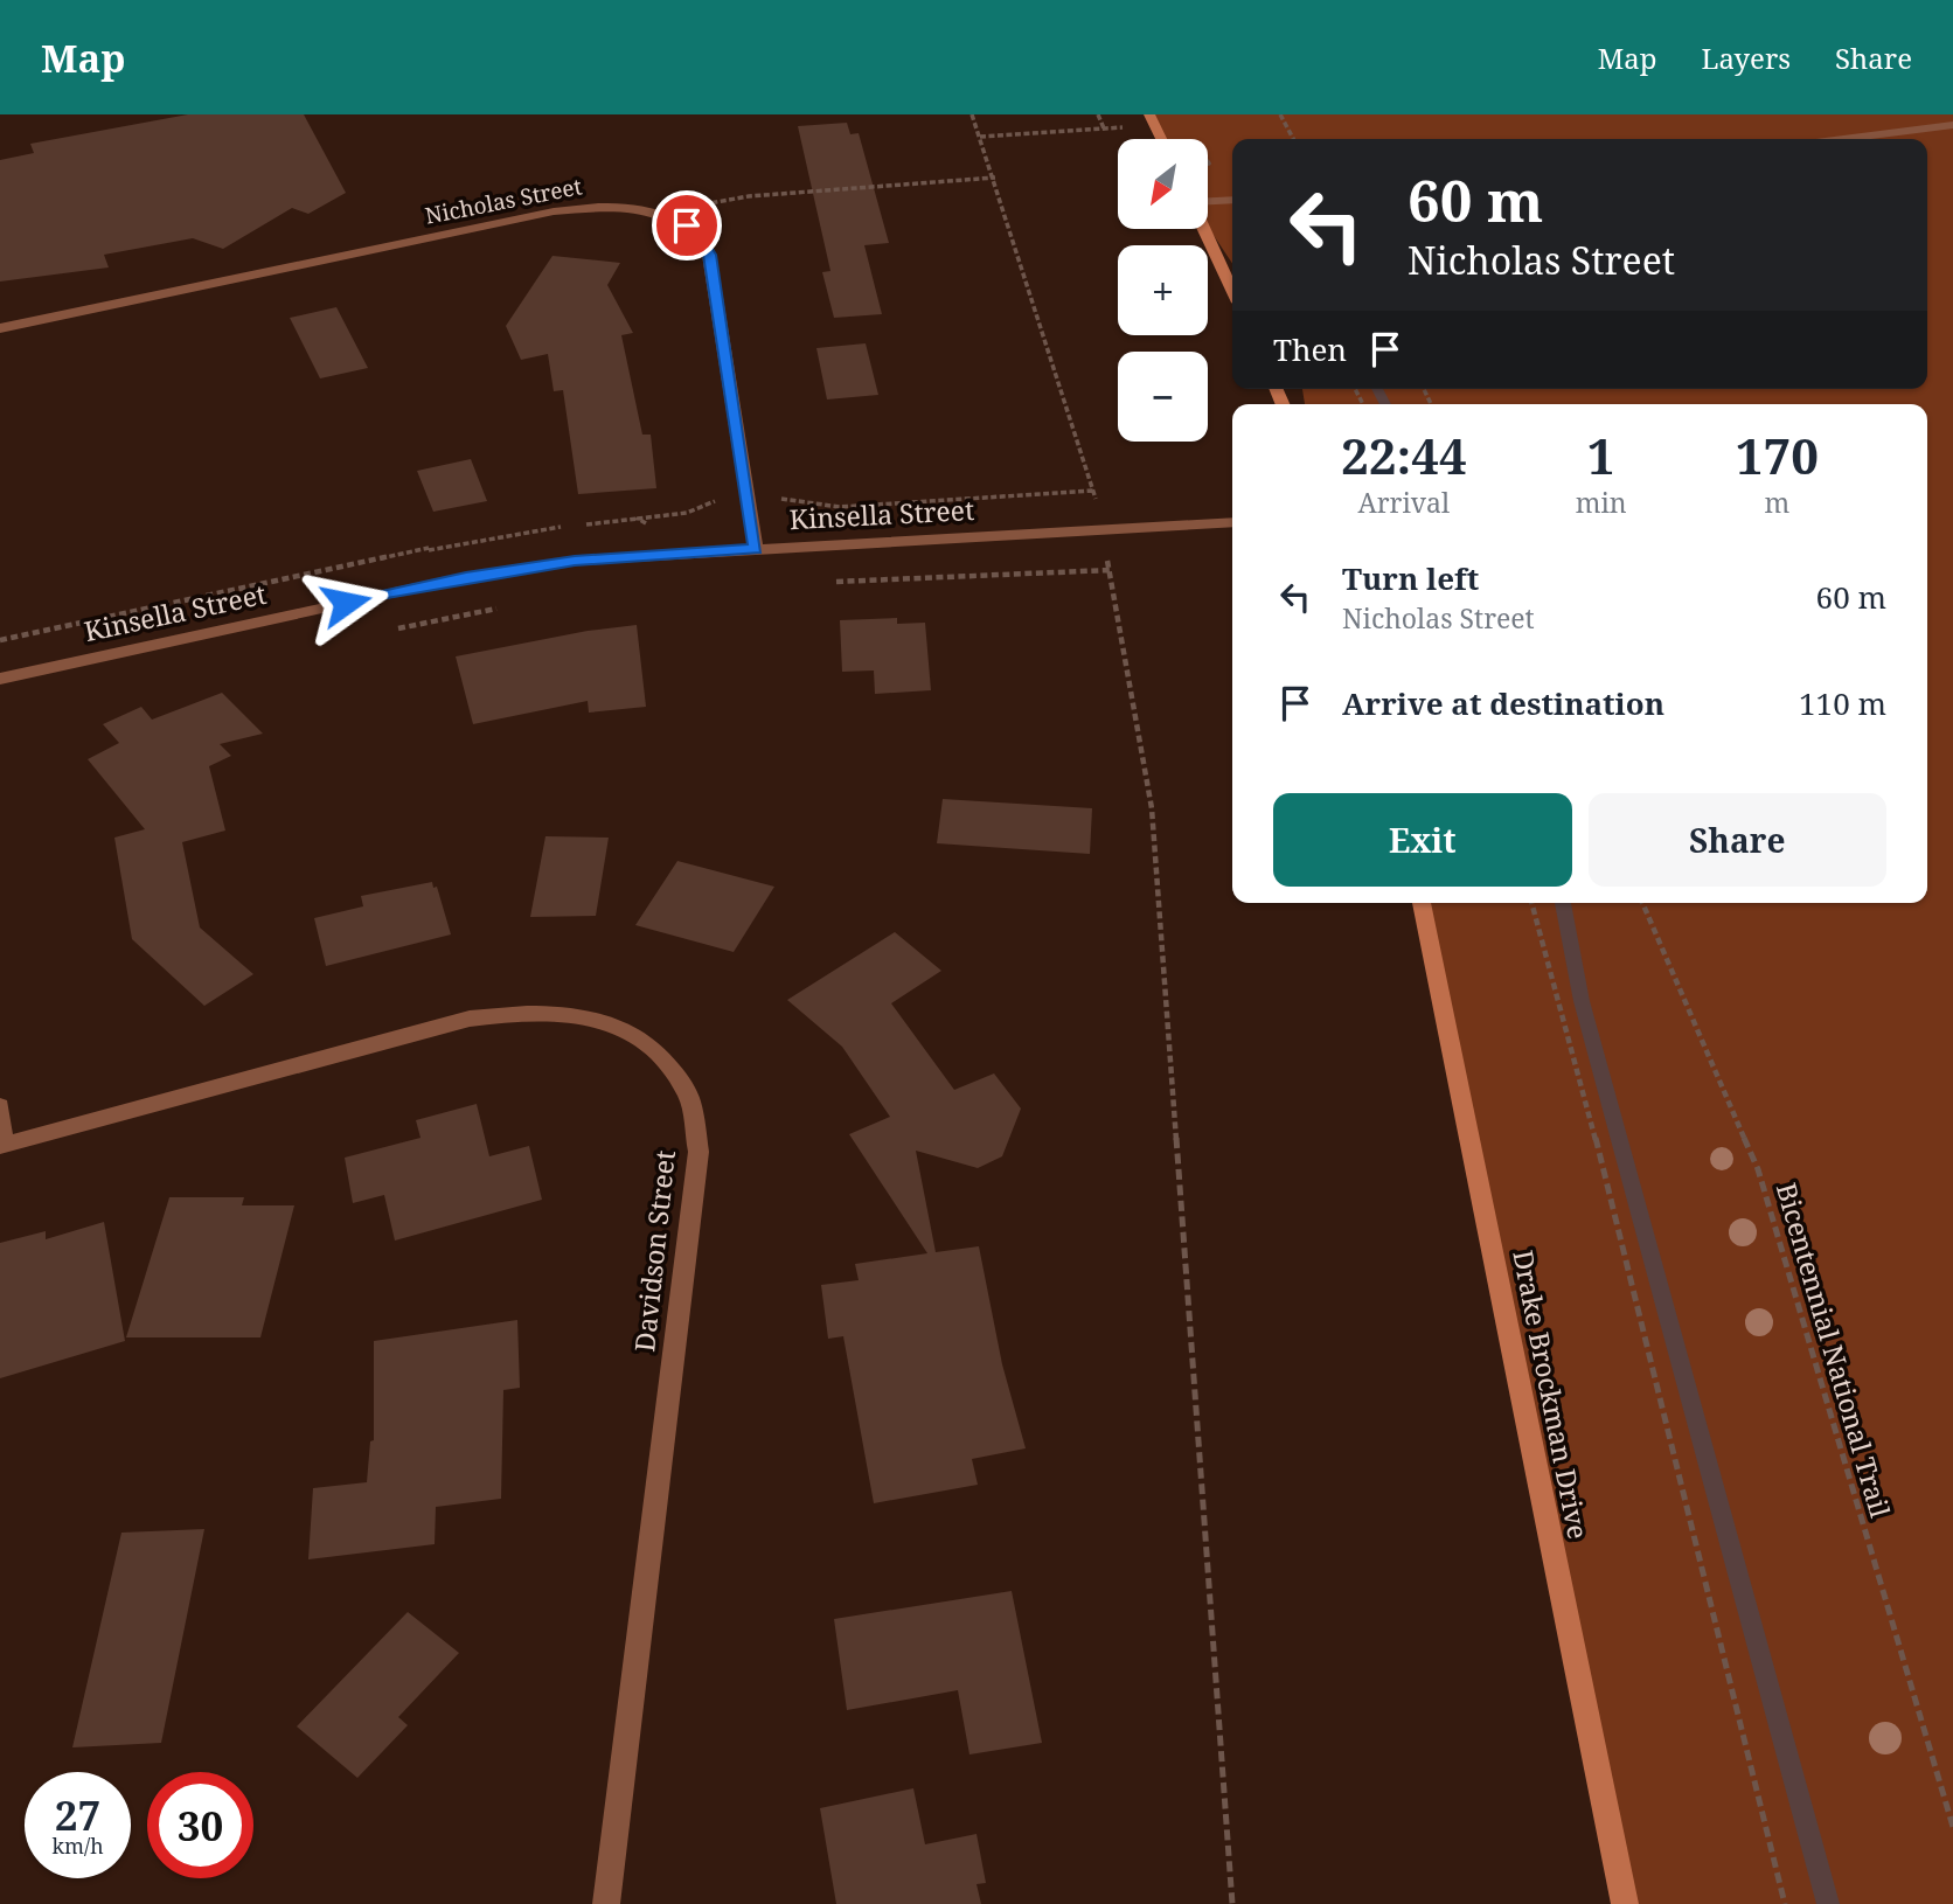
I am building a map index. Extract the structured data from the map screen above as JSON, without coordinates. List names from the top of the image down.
{
  "streets": {
    "main road": ["Drake Brockman Drive"],
    "street": ["Nicholas Street", "Kinsella Street", "Davidson Street"],
    "path": ["Bicentennial National Trail"]
  },
  "crossings": [
    ["Nicholas Street", "Kinsella Street"]
  ],
  "north": "bottom left",
  "page": {
    "header": "Map",
    "nav": ["Map", "Layers", "Share"],
    "map_buttons": ["+", "−"],
    "turn": ["60 m", "Nicholas Street"],
    "then": "Then",
    "eta": [
      "22:44",
      "Arrival",
      "1",
      "min",
      "170",
      "m"
    ],
    "list": [
      {
        "name": "Turn left",
        "note": "Nicholas Street",
        "value": "60 m"
      },
      {
        "name": "Arrive at destination",
        "value": "110 m"
      }
    ],
    "buttons": ["Exit", "Share"],
    "speed": "27 km/h",
    "limit": "30"
  }
}
